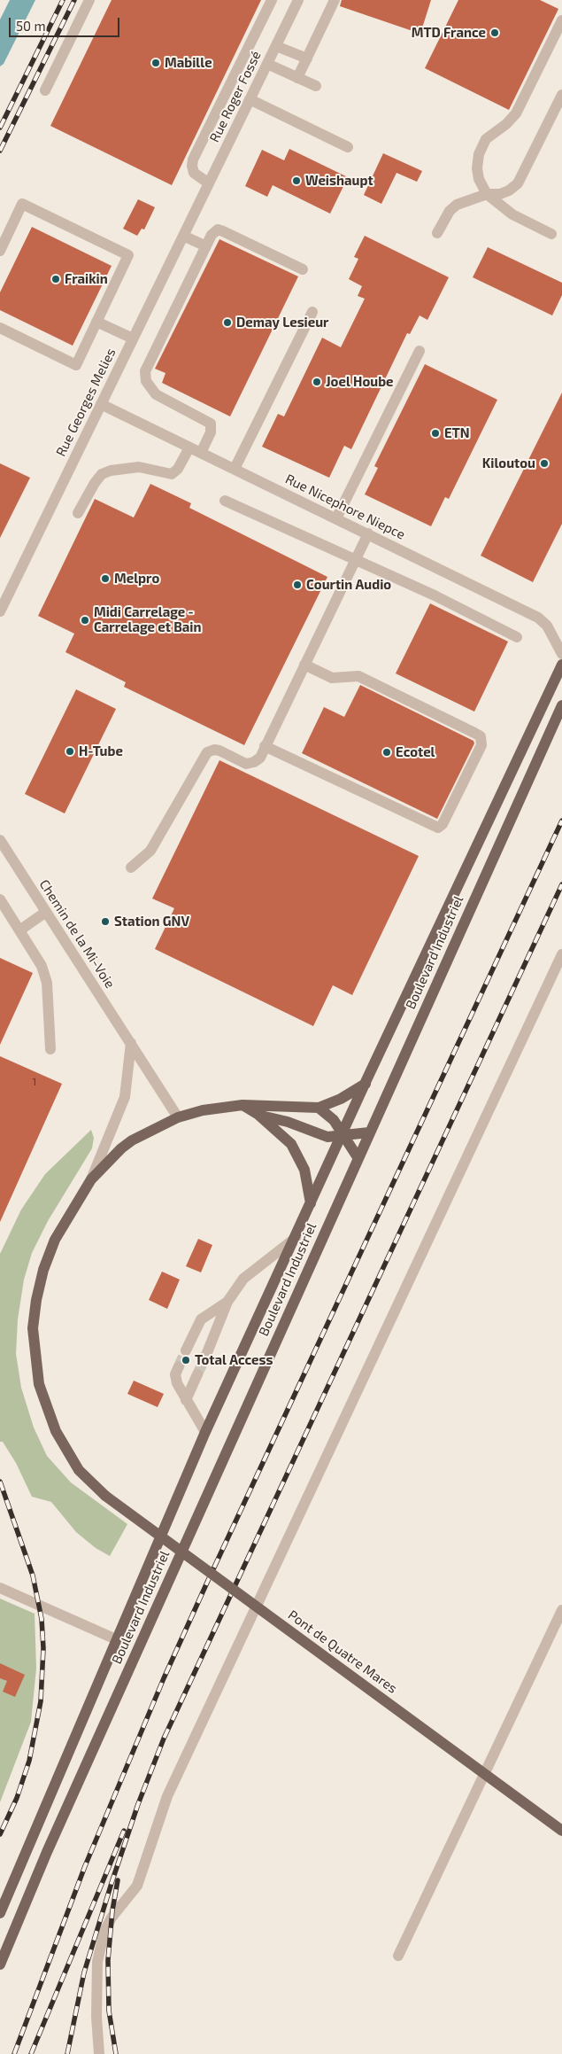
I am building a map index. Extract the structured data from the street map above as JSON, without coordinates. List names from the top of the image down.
{
  "streets": {
    "main road": ["Boulevard Industriel", "Pont de Quatre Mares"],
    "street": [
      "Rue Roger Fossé",
      "Rue Georges Melies",
      "Rue Nicephore Niepce",
      "Chemin de la Mi-Voie"
    ]
  },
  "crossings": [
    ["Rue Roger Fossé", "Rue Georges Melies"],
    ["Rue Georges Melies", "Rue Nicephore Niepce"],
    ["Chemin de la Mi-Voie", "Pont de Quatre Mares"]
  ],
  "places": [
    "MTD France",
    "Mabille",
    "Weishaupt",
    "Fraikin",
    "Demay Lesieur",
    "Joel Hoube",
    "ETN",
    "Kiloutou",
    "Melpro",
    "Courtin Audio",
    "Midi Carrelage - Carrelage et Bain",
    "H-Tube",
    "Ecotel",
    "Station GNV",
    "Total Access"
  ],
  "house_numbers": ["1"],
  "scale_bar": "50 m"
}
